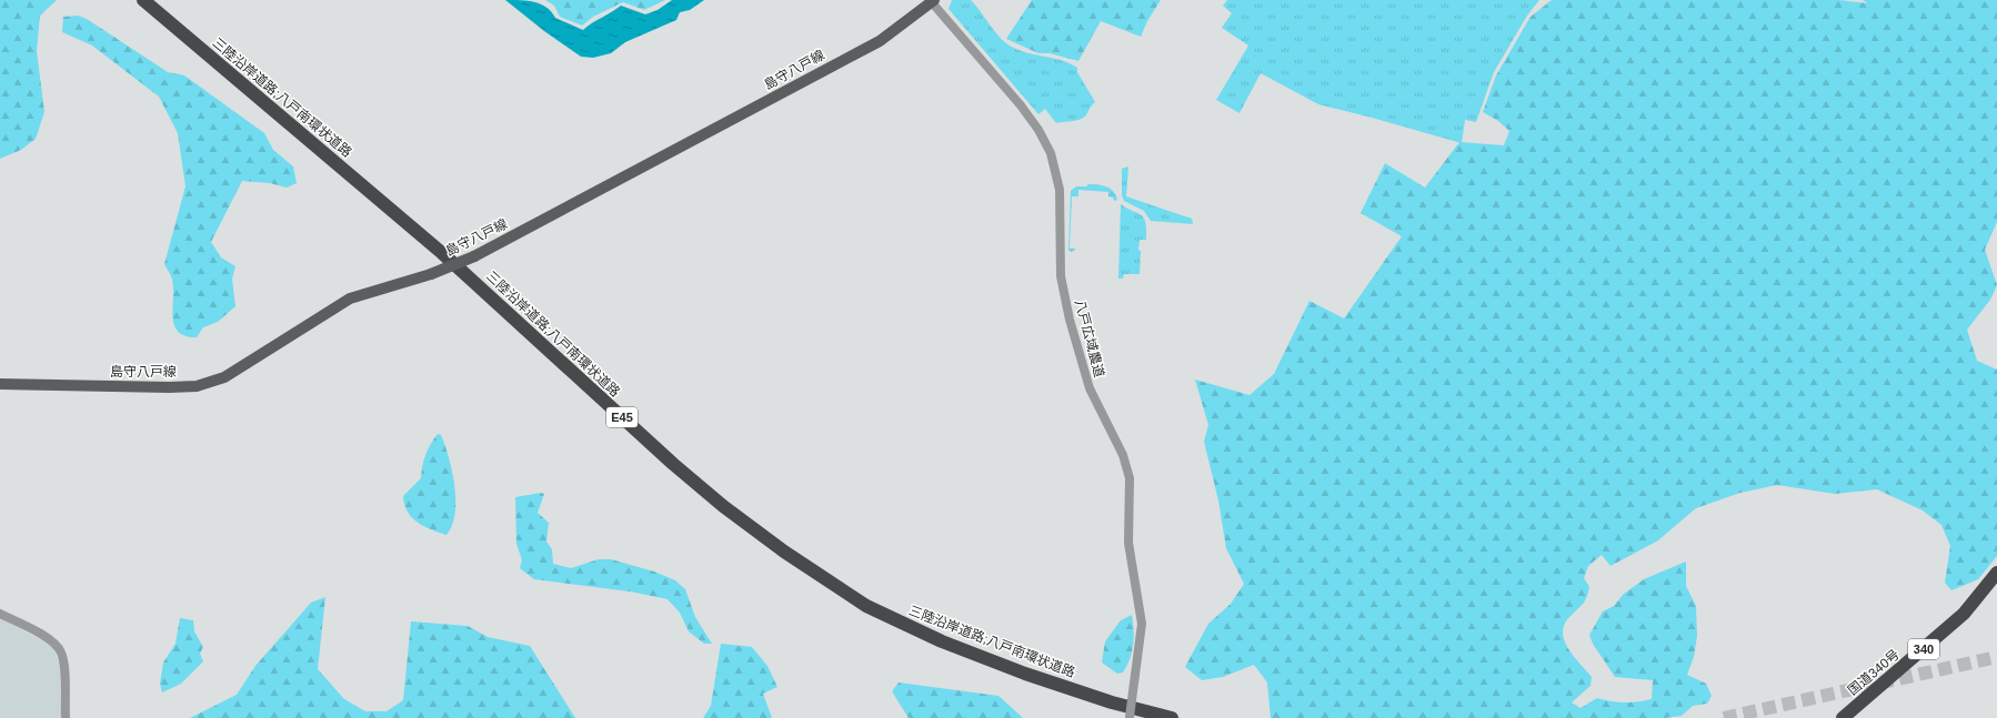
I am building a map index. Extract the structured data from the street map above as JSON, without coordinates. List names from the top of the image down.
{
  "streets": {
    "highway": [
      "三陸沿岸道路;八戸南環状道路",
      "E45",
      "340",
      "国道340号"
    ],
    "main road": ["島守八戸線"],
    "street": ["八戸広域農道"]
  },
  "crossings": [
    ["島守八戸線", "八戸広域農道"]
  ]
}
